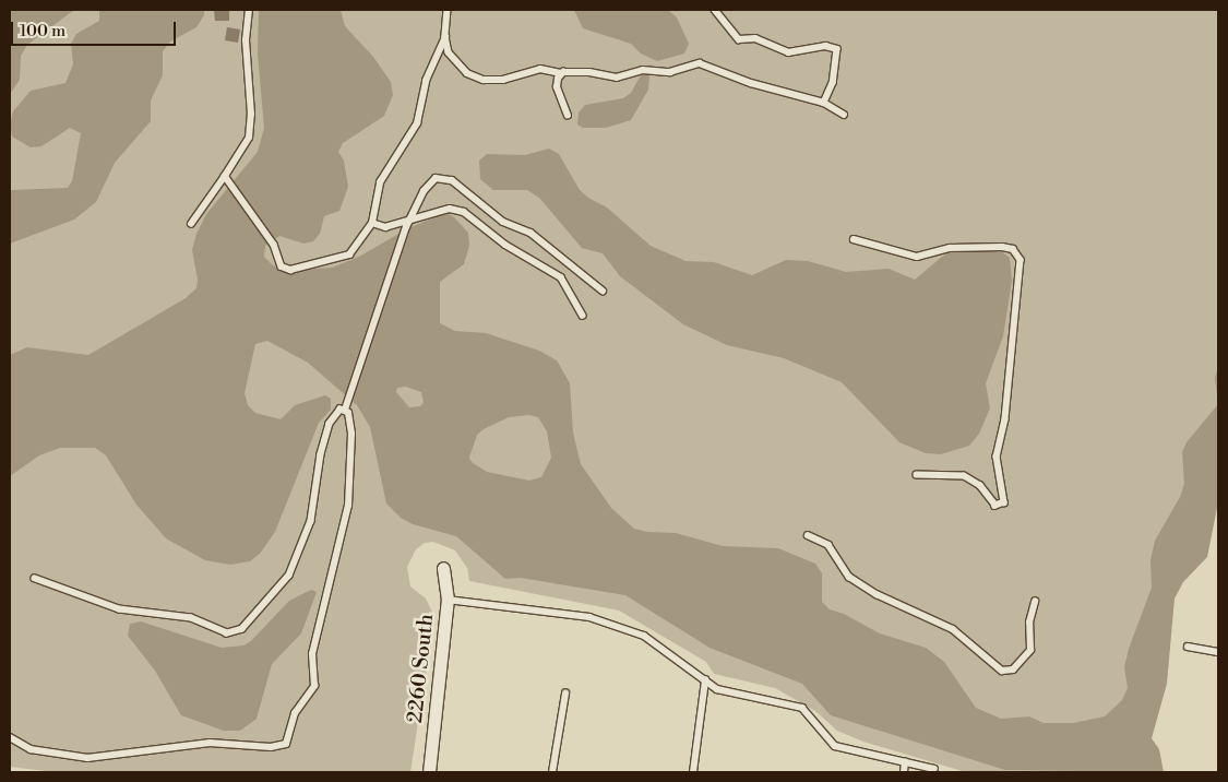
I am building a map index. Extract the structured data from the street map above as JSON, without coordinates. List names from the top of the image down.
{
  "streets": {
    "street": ["2260 South"]
  },
  "scale_bar": "100 m"
}
